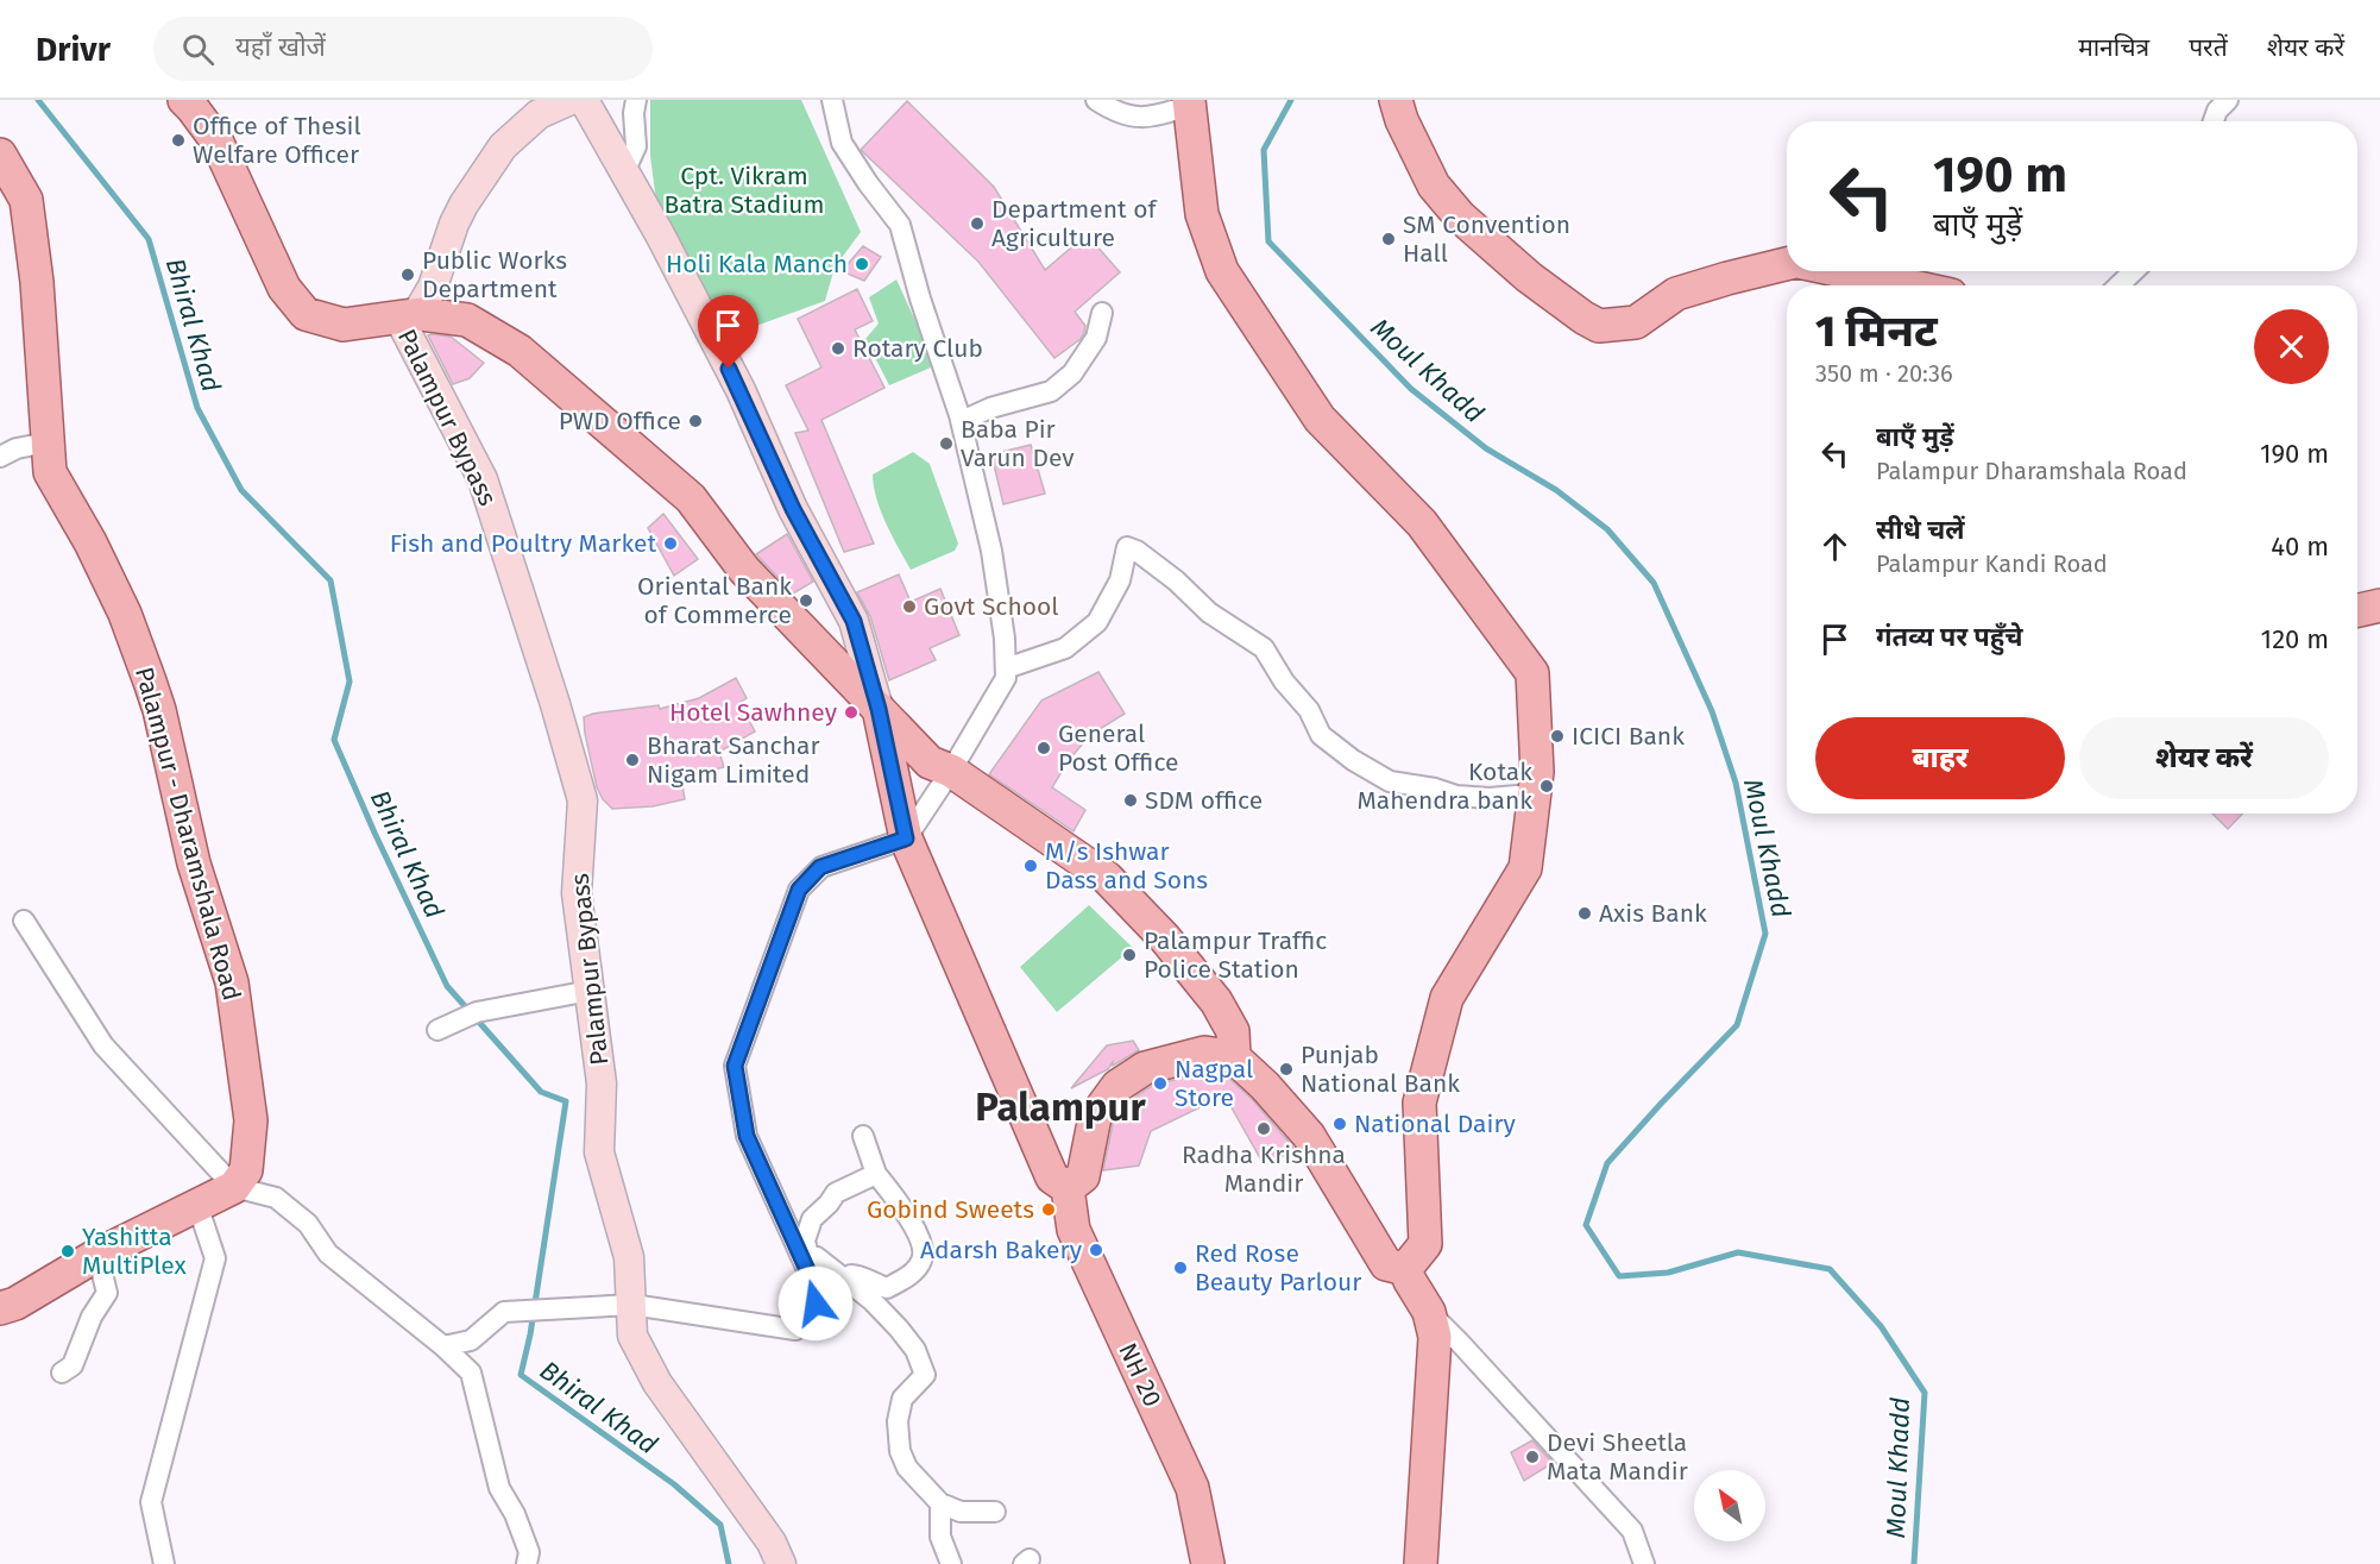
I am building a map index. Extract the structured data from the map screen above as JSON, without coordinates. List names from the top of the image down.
{
  "streets": {
    "main road": ["Palampur - Dharamshala Road", "NH 20"],
    "street": ["Palampur Bypass"]
  },
  "districts": ["Palampur"],
  "water": ["Bhiral Khad", "Moul Khadd"],
  "parks": ["Cpt. Vikram Batra Stadium"],
  "places": [
    "Office of Thesil Welfare Officer",
    "Department of Agriculture",
    "SM Convention Hall",
    "Holi Kala Manch",
    "Public Works Department",
    "Rotary Club",
    "PWD Office",
    "Baba Pir Varun Dev",
    "Fish and Poultry Market",
    "Oriental Bank of Commerce",
    "Govt School",
    "Hotel Sawhney",
    "ICICI Bank",
    "General Post Office",
    "Bharat Sanchar Nigam Limited",
    "Kotak Mahendra bank",
    "SDM office",
    "M/s Ishwar Dass and Sons",
    "Axis Bank",
    "Palampur Traffic Police Station",
    "Punjab National Bank",
    "Nagpal Store",
    "National Dairy",
    "Radha Krishna Mandir",
    "Gobind Sweets",
    "Adarsh Bakery",
    "Yashitta MultiPlex",
    "Red Rose Beauty Parlour",
    "Devi Sheetla Mata Mandir"
  ],
  "north": "top left",
  "page": {
    "header": "Drivr",
    "search": "यहाँ खोजें",
    "nav": ["मानचित्र", "परतें", "शेयर करें"],
    "turn": ["190 m", "बाएँ मुड़ें"],
    "heading": ["1 मिनट", "350 m · 20:36"],
    "list": [
      {
        "name": "बाएँ मुड़ें",
        "note": "Palampur Dharamshala Road",
        "value": "190 m"
      },
      {
        "name": "सीधे चलें",
        "note": "Palampur Kandi Road",
        "value": "40 m"
      },
      {
        "name": "गंतव्य पर पहुँचे",
        "value": "120 m"
      }
    ],
    "buttons": ["बाहर", "शेयर करें"]
  }
}
